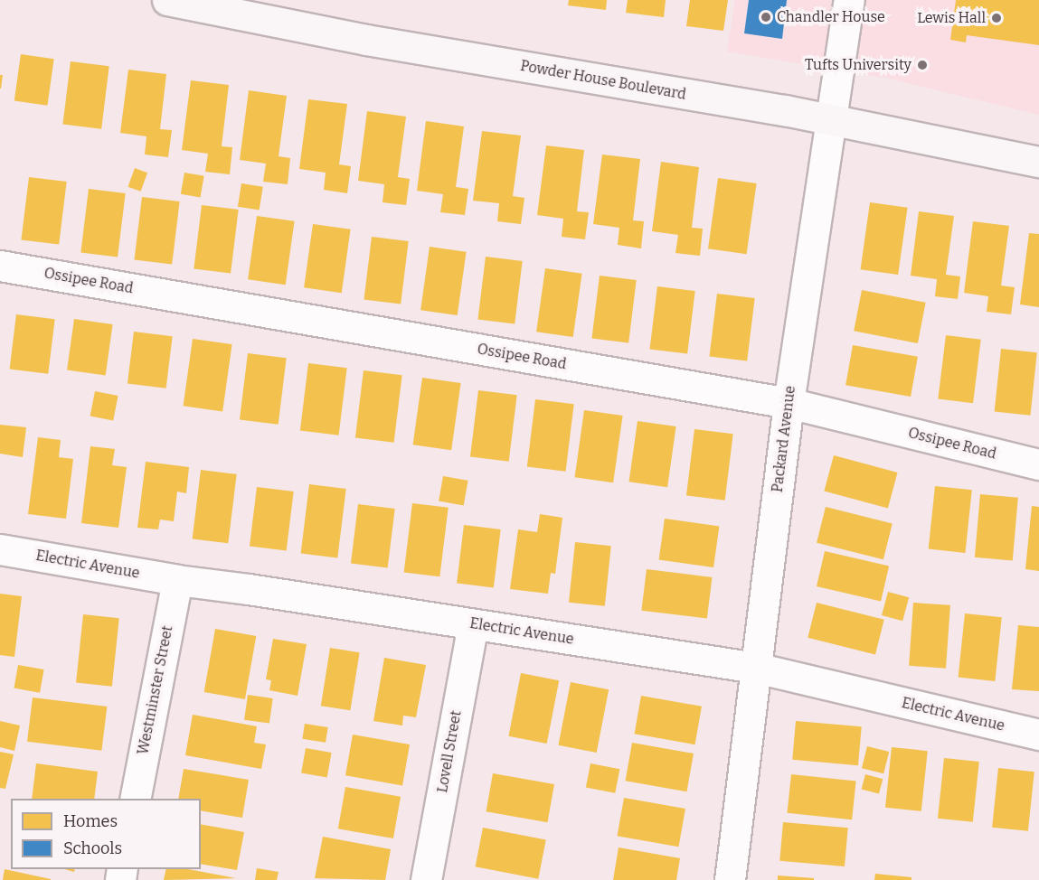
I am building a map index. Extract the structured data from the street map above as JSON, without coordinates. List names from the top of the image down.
{
  "streets": {
    "main road": ["Powder House Boulevard"],
    "street": [
      "Ossipee Road",
      "Packard Avenue",
      "Electric Avenue",
      "Westminster Street",
      "Lovell Street"
    ]
  },
  "crossings": [
    ["Powder House Boulevard", "Packard Avenue"],
    ["Ossipee Road", "Packard Avenue"],
    ["Packard Avenue", "Electric Avenue"],
    ["Electric Avenue", "Westminster Street"],
    ["Electric Avenue", "Lovell Street"]
  ],
  "places": ["Chandler House", "Lewis Hall", "Tufts University"],
  "legend": ["Homes", "Schools"]
}
